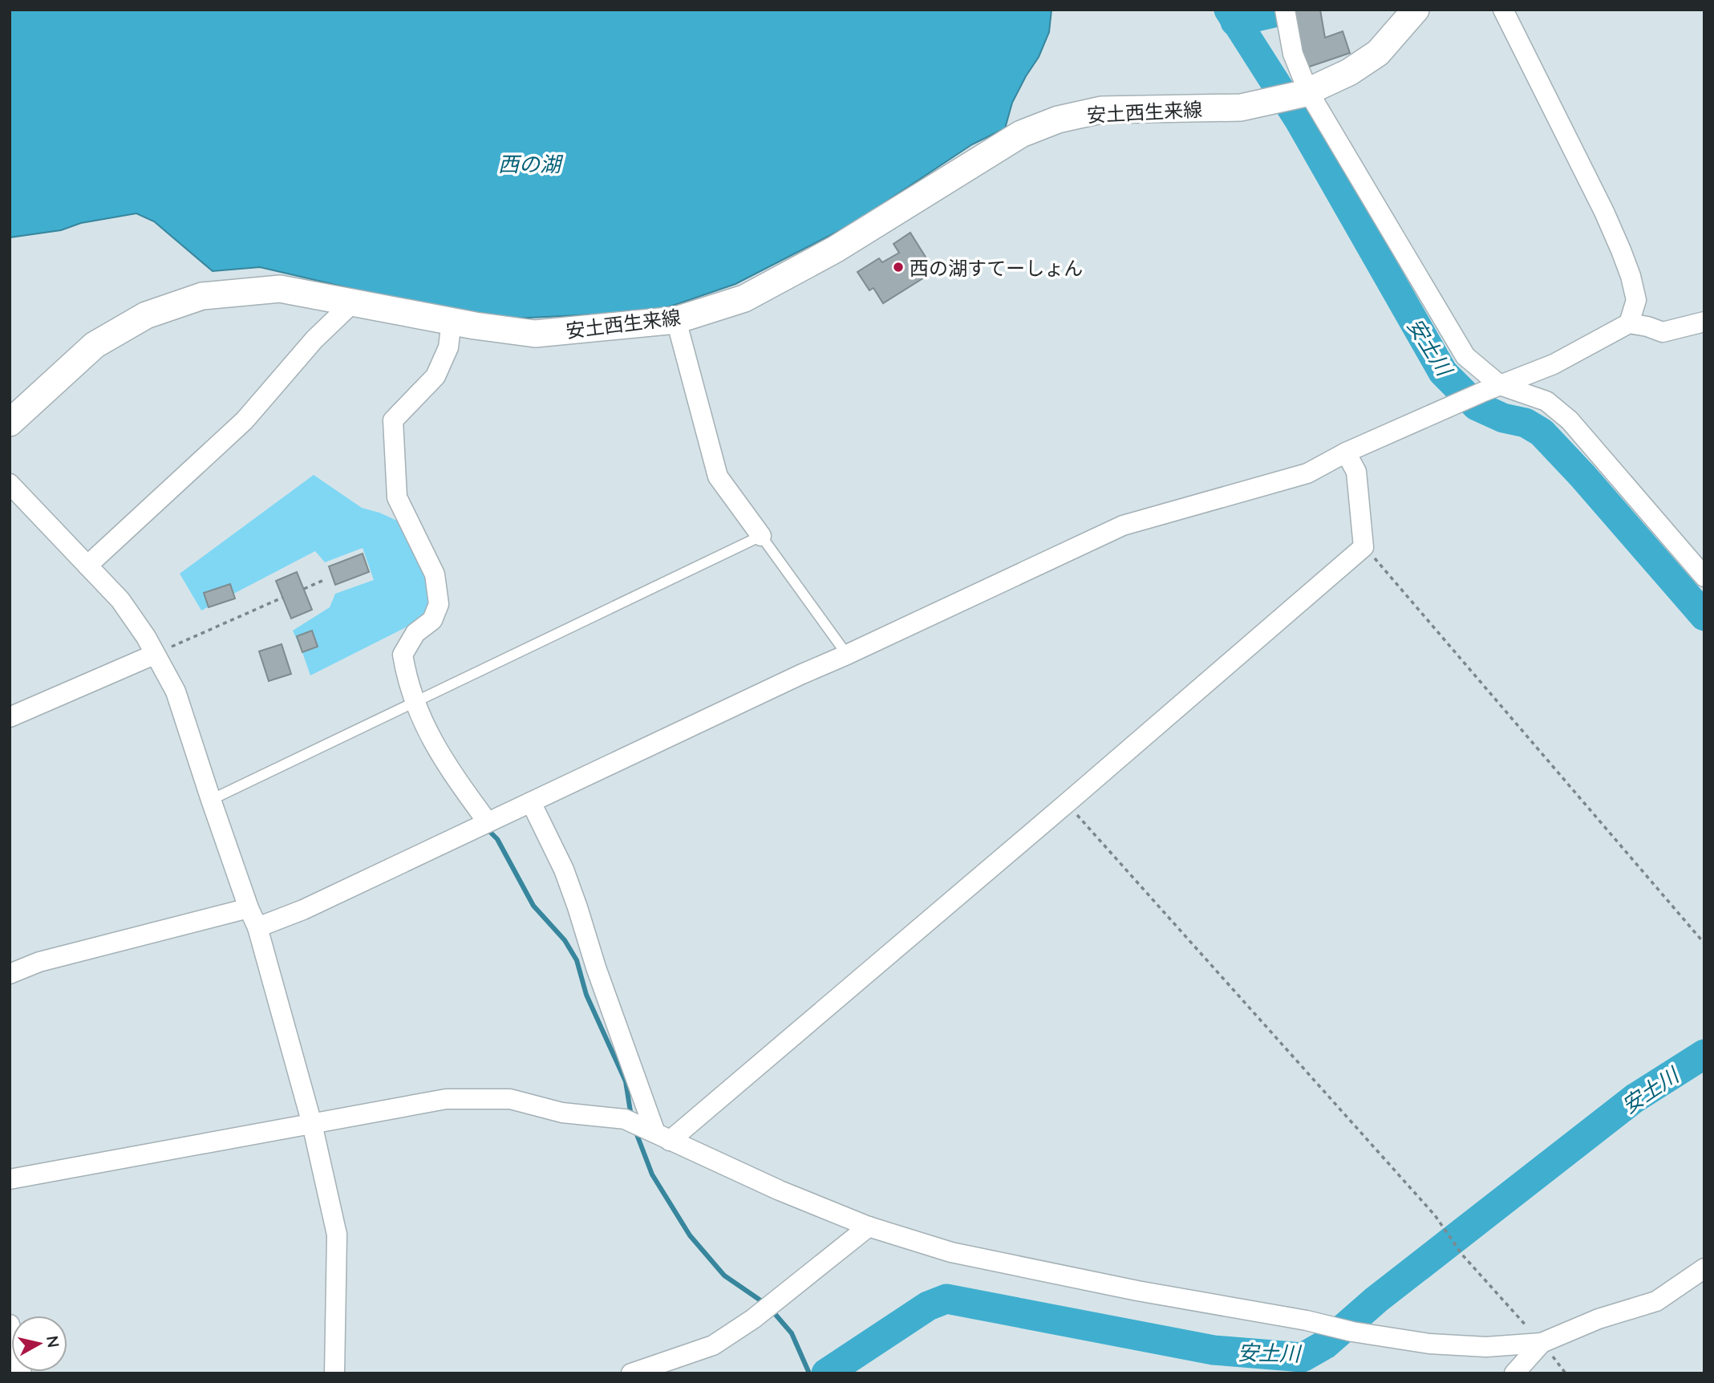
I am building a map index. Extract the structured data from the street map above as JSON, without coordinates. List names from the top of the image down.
{
  "streets": {
    "main road": ["安土西生来線"]
  },
  "water": ["西の湖", "安土川"],
  "places": ["西の湖すてーしょん"],
  "north": "right"
}
